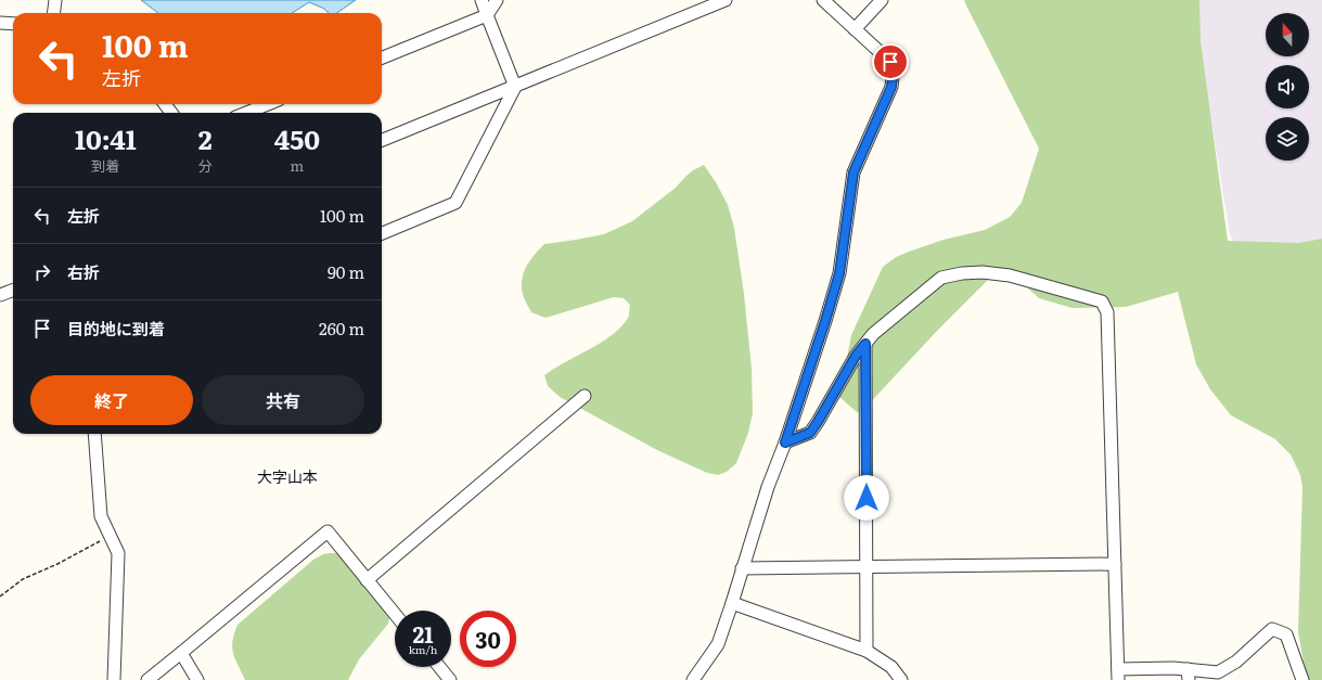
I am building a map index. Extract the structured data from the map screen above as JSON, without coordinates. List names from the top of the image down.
{
  "districts": ["大字山本"],
  "north": "top",
  "page": {
    "turn": ["100 m", "左折"],
    "eta": [
      "10:41",
      "到着",
      "2",
      "分",
      "450",
      "m"
    ],
    "list": [
      {
        "name": "左折",
        "value": "100 m"
      },
      {
        "name": "右折",
        "value": "90 m"
      },
      {
        "name": "目的地に到着",
        "value": "260 m"
      }
    ],
    "buttons": ["終了", "共有"],
    "speed": "21 km/h",
    "limit": "30"
  }
}
